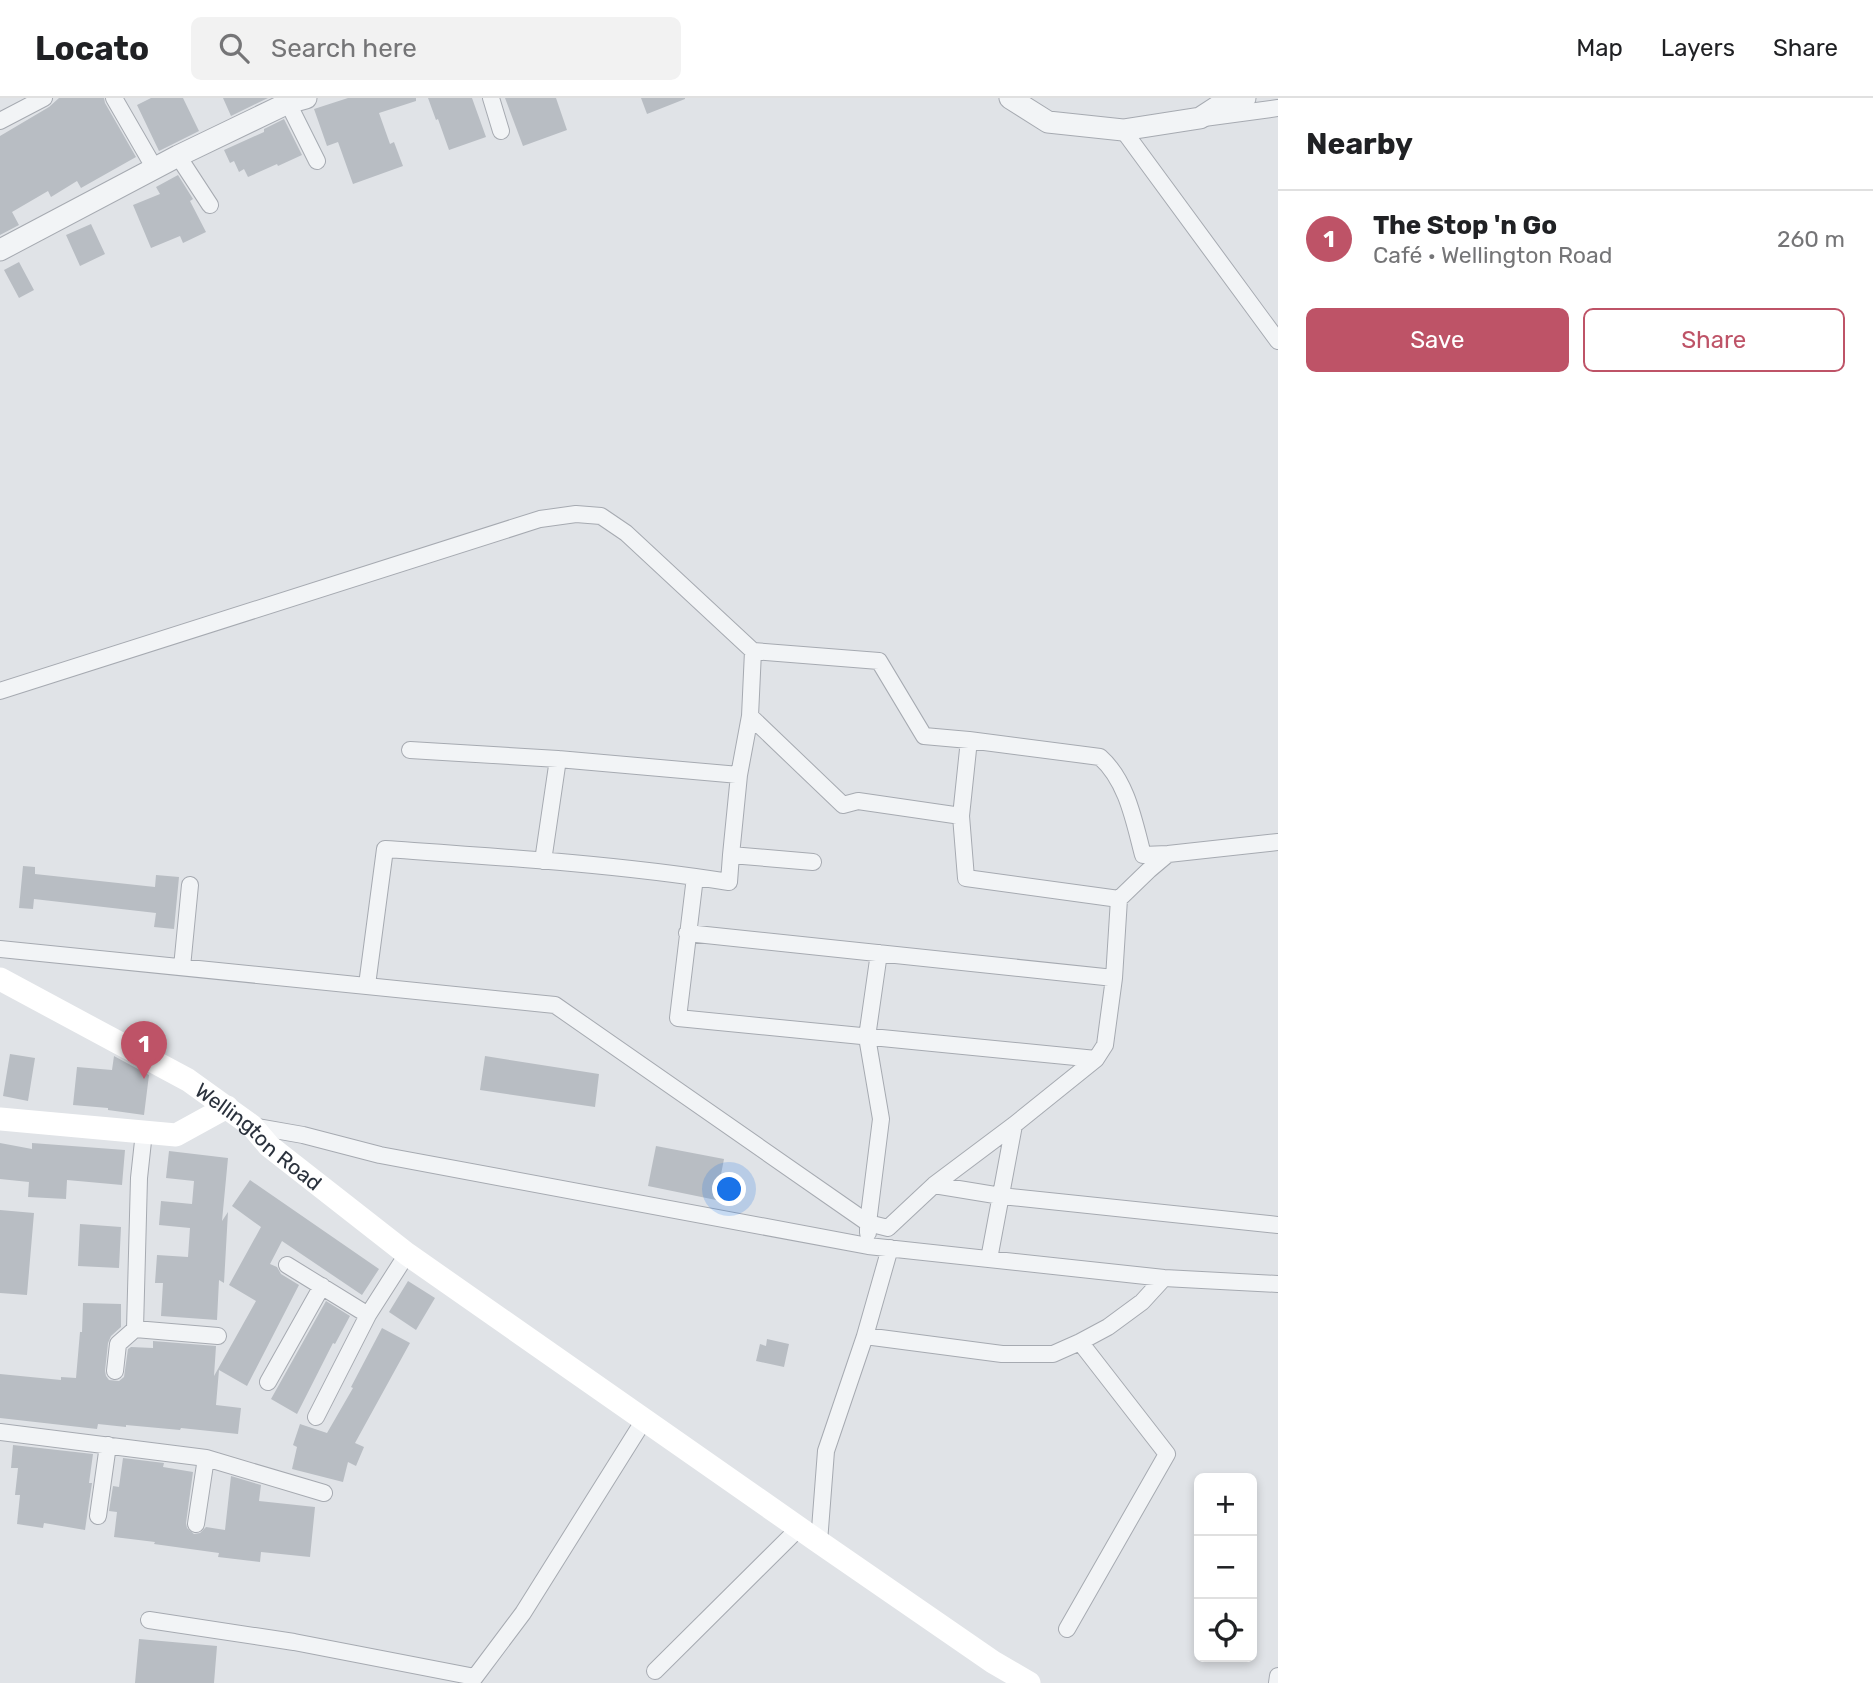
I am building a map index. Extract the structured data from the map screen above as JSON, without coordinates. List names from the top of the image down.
{
  "streets": {
    "main road": ["Wellington Road"]
  },
  "page": {
    "header": "Locato",
    "search": "Search here",
    "nav": ["Map", "Layers", "Share"],
    "heading": "Nearby",
    "list": [
      {
        "mark": "1",
        "name": "The Stop 'n Go",
        "note": "Café · Wellington Road",
        "value": "260 m"
      }
    ],
    "buttons": ["Save", "Share"],
    "pins": "1",
    "map_buttons": ["+", "−"]
  }
}
